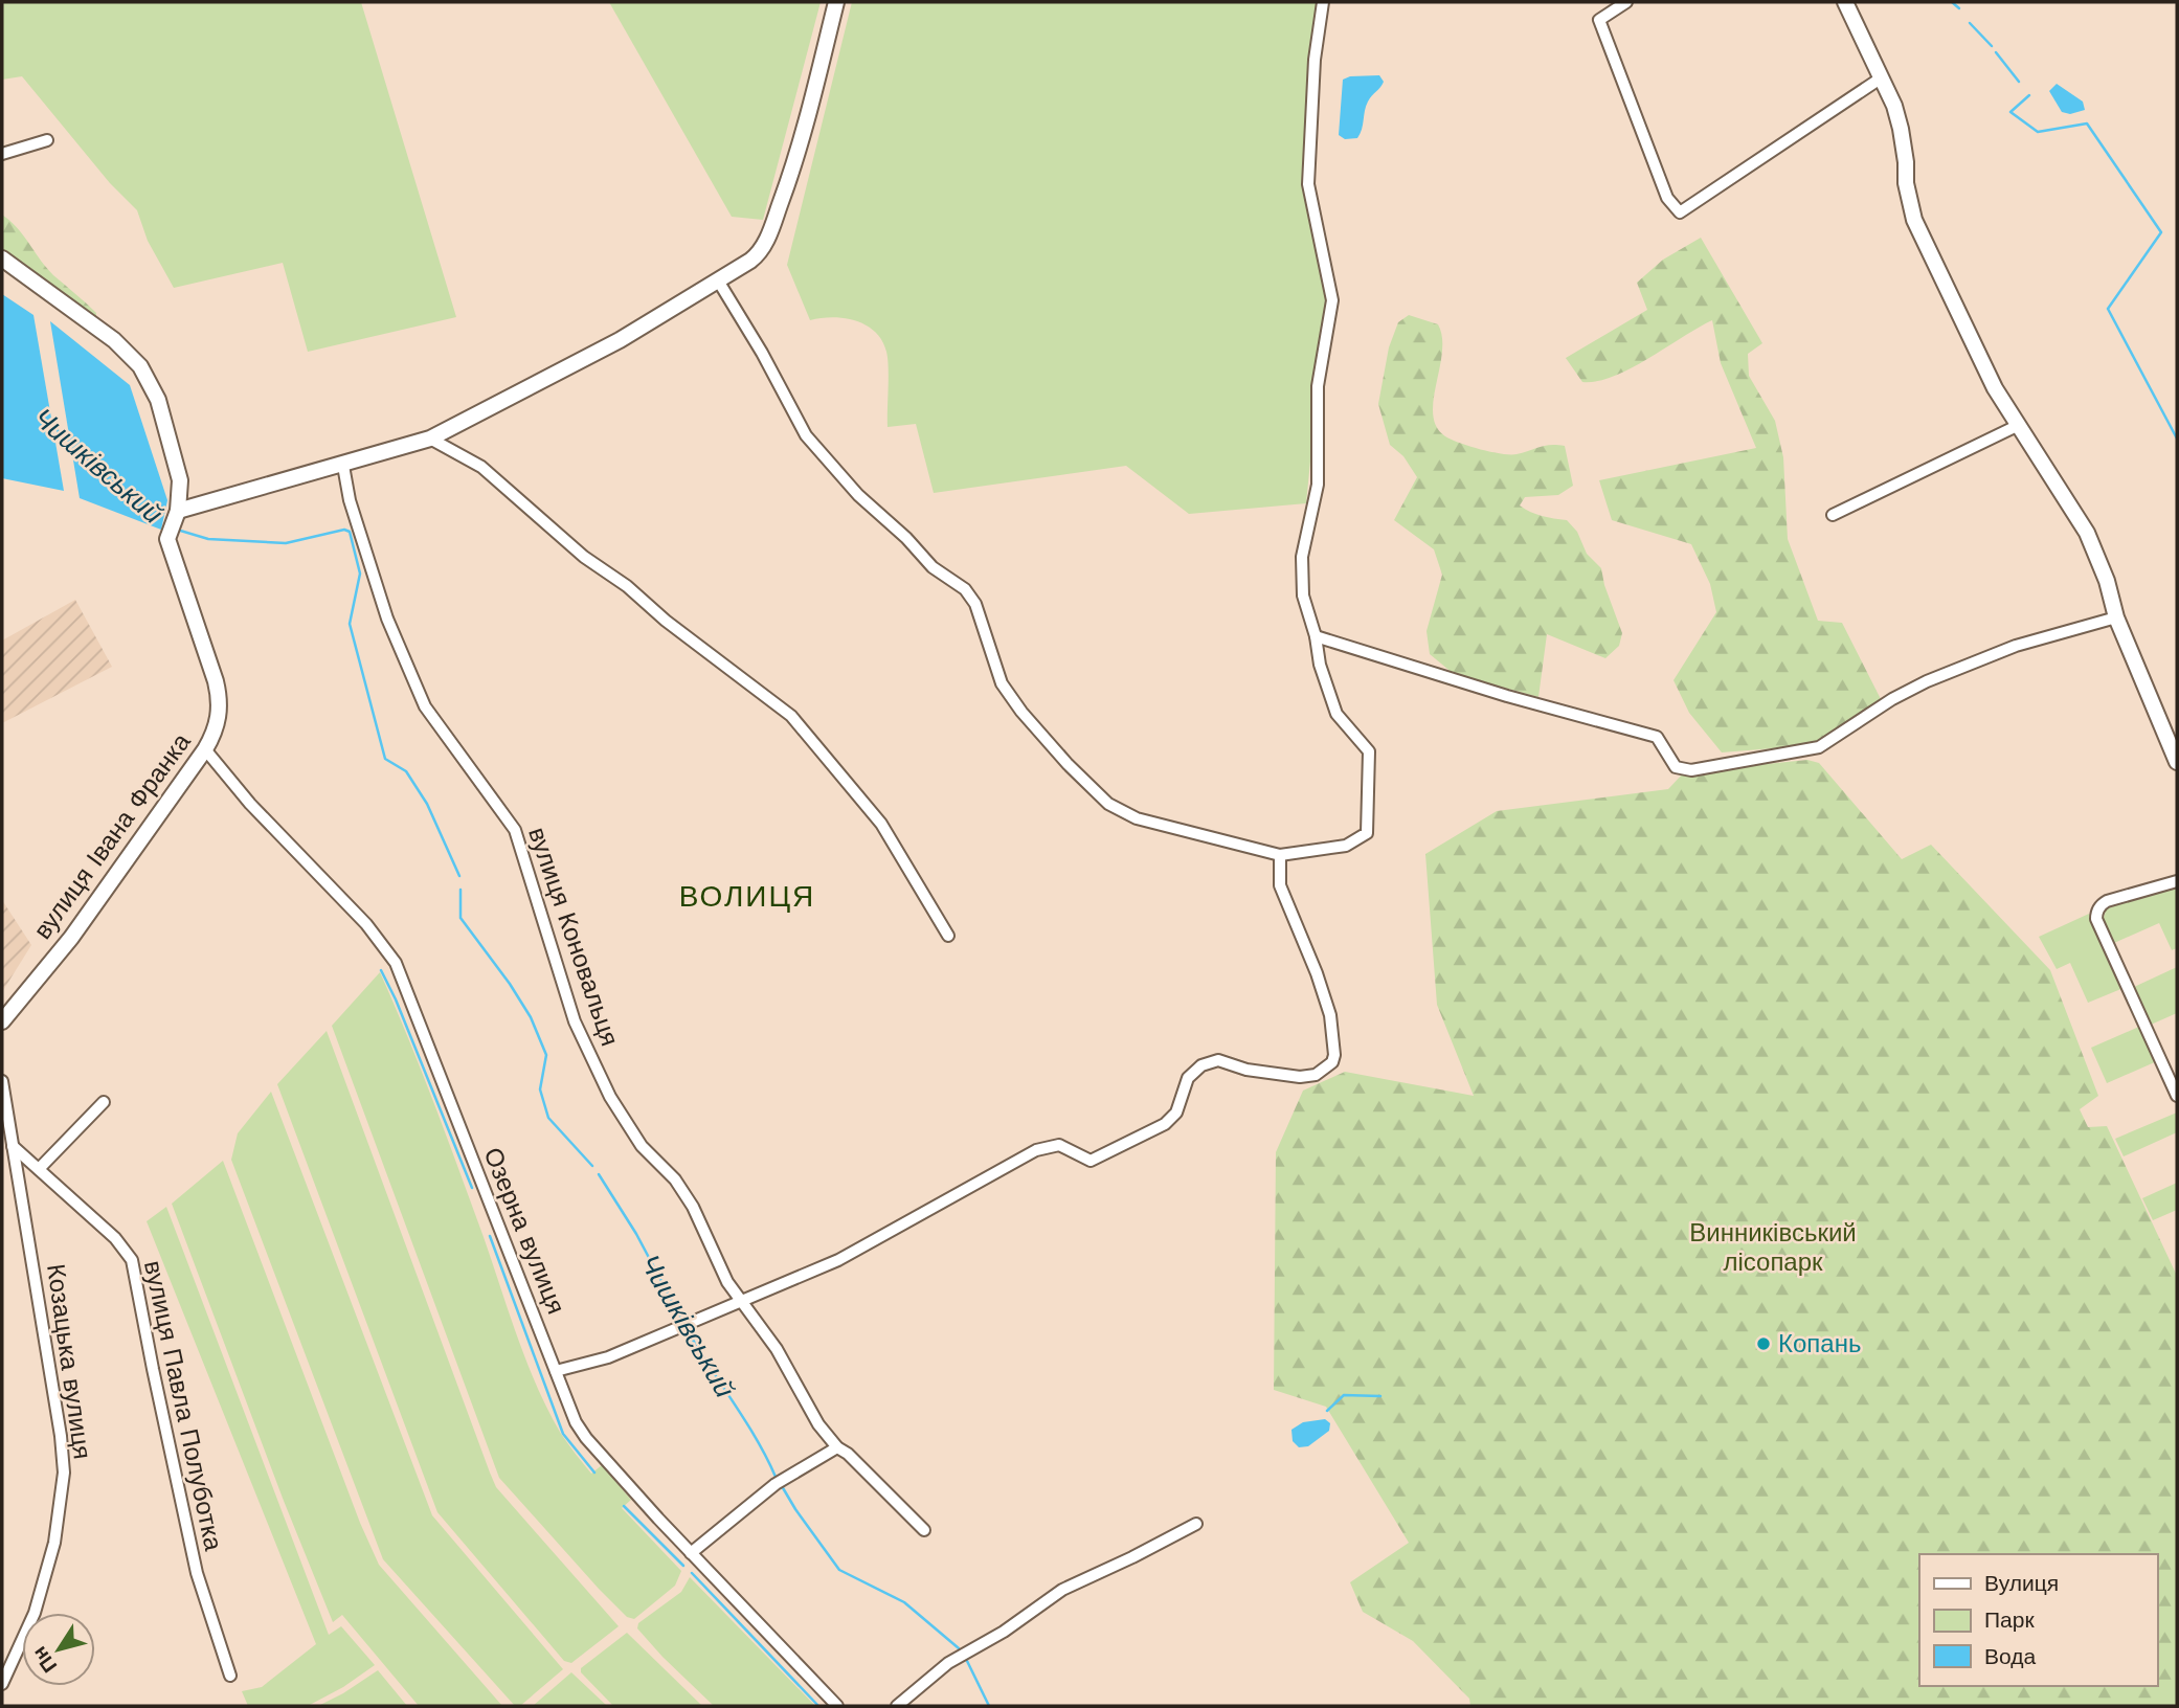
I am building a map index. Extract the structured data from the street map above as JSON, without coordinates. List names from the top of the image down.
{
  "streets": {
    "street": [
      "вулиця Івана Франка",
      "вулиця Коновальця",
      "Озерна вулиця",
      "Козацька вулиця",
      "вулиця Павла Полуботка"
    ]
  },
  "crossings": [
    ["вулиця Івана Франка", "Озерна вулиця"],
    ["Козацька вулиця", "вулиця Павла Полуботка"]
  ],
  "districts": ["ВОЛИЦЯ"],
  "water": ["Чишківський"],
  "parks": ["Винниківський лісопарк"],
  "places": ["Копань"],
  "legend": ["Вулиця", "Парк", "Вода"],
  "north": "bottom left"
}
